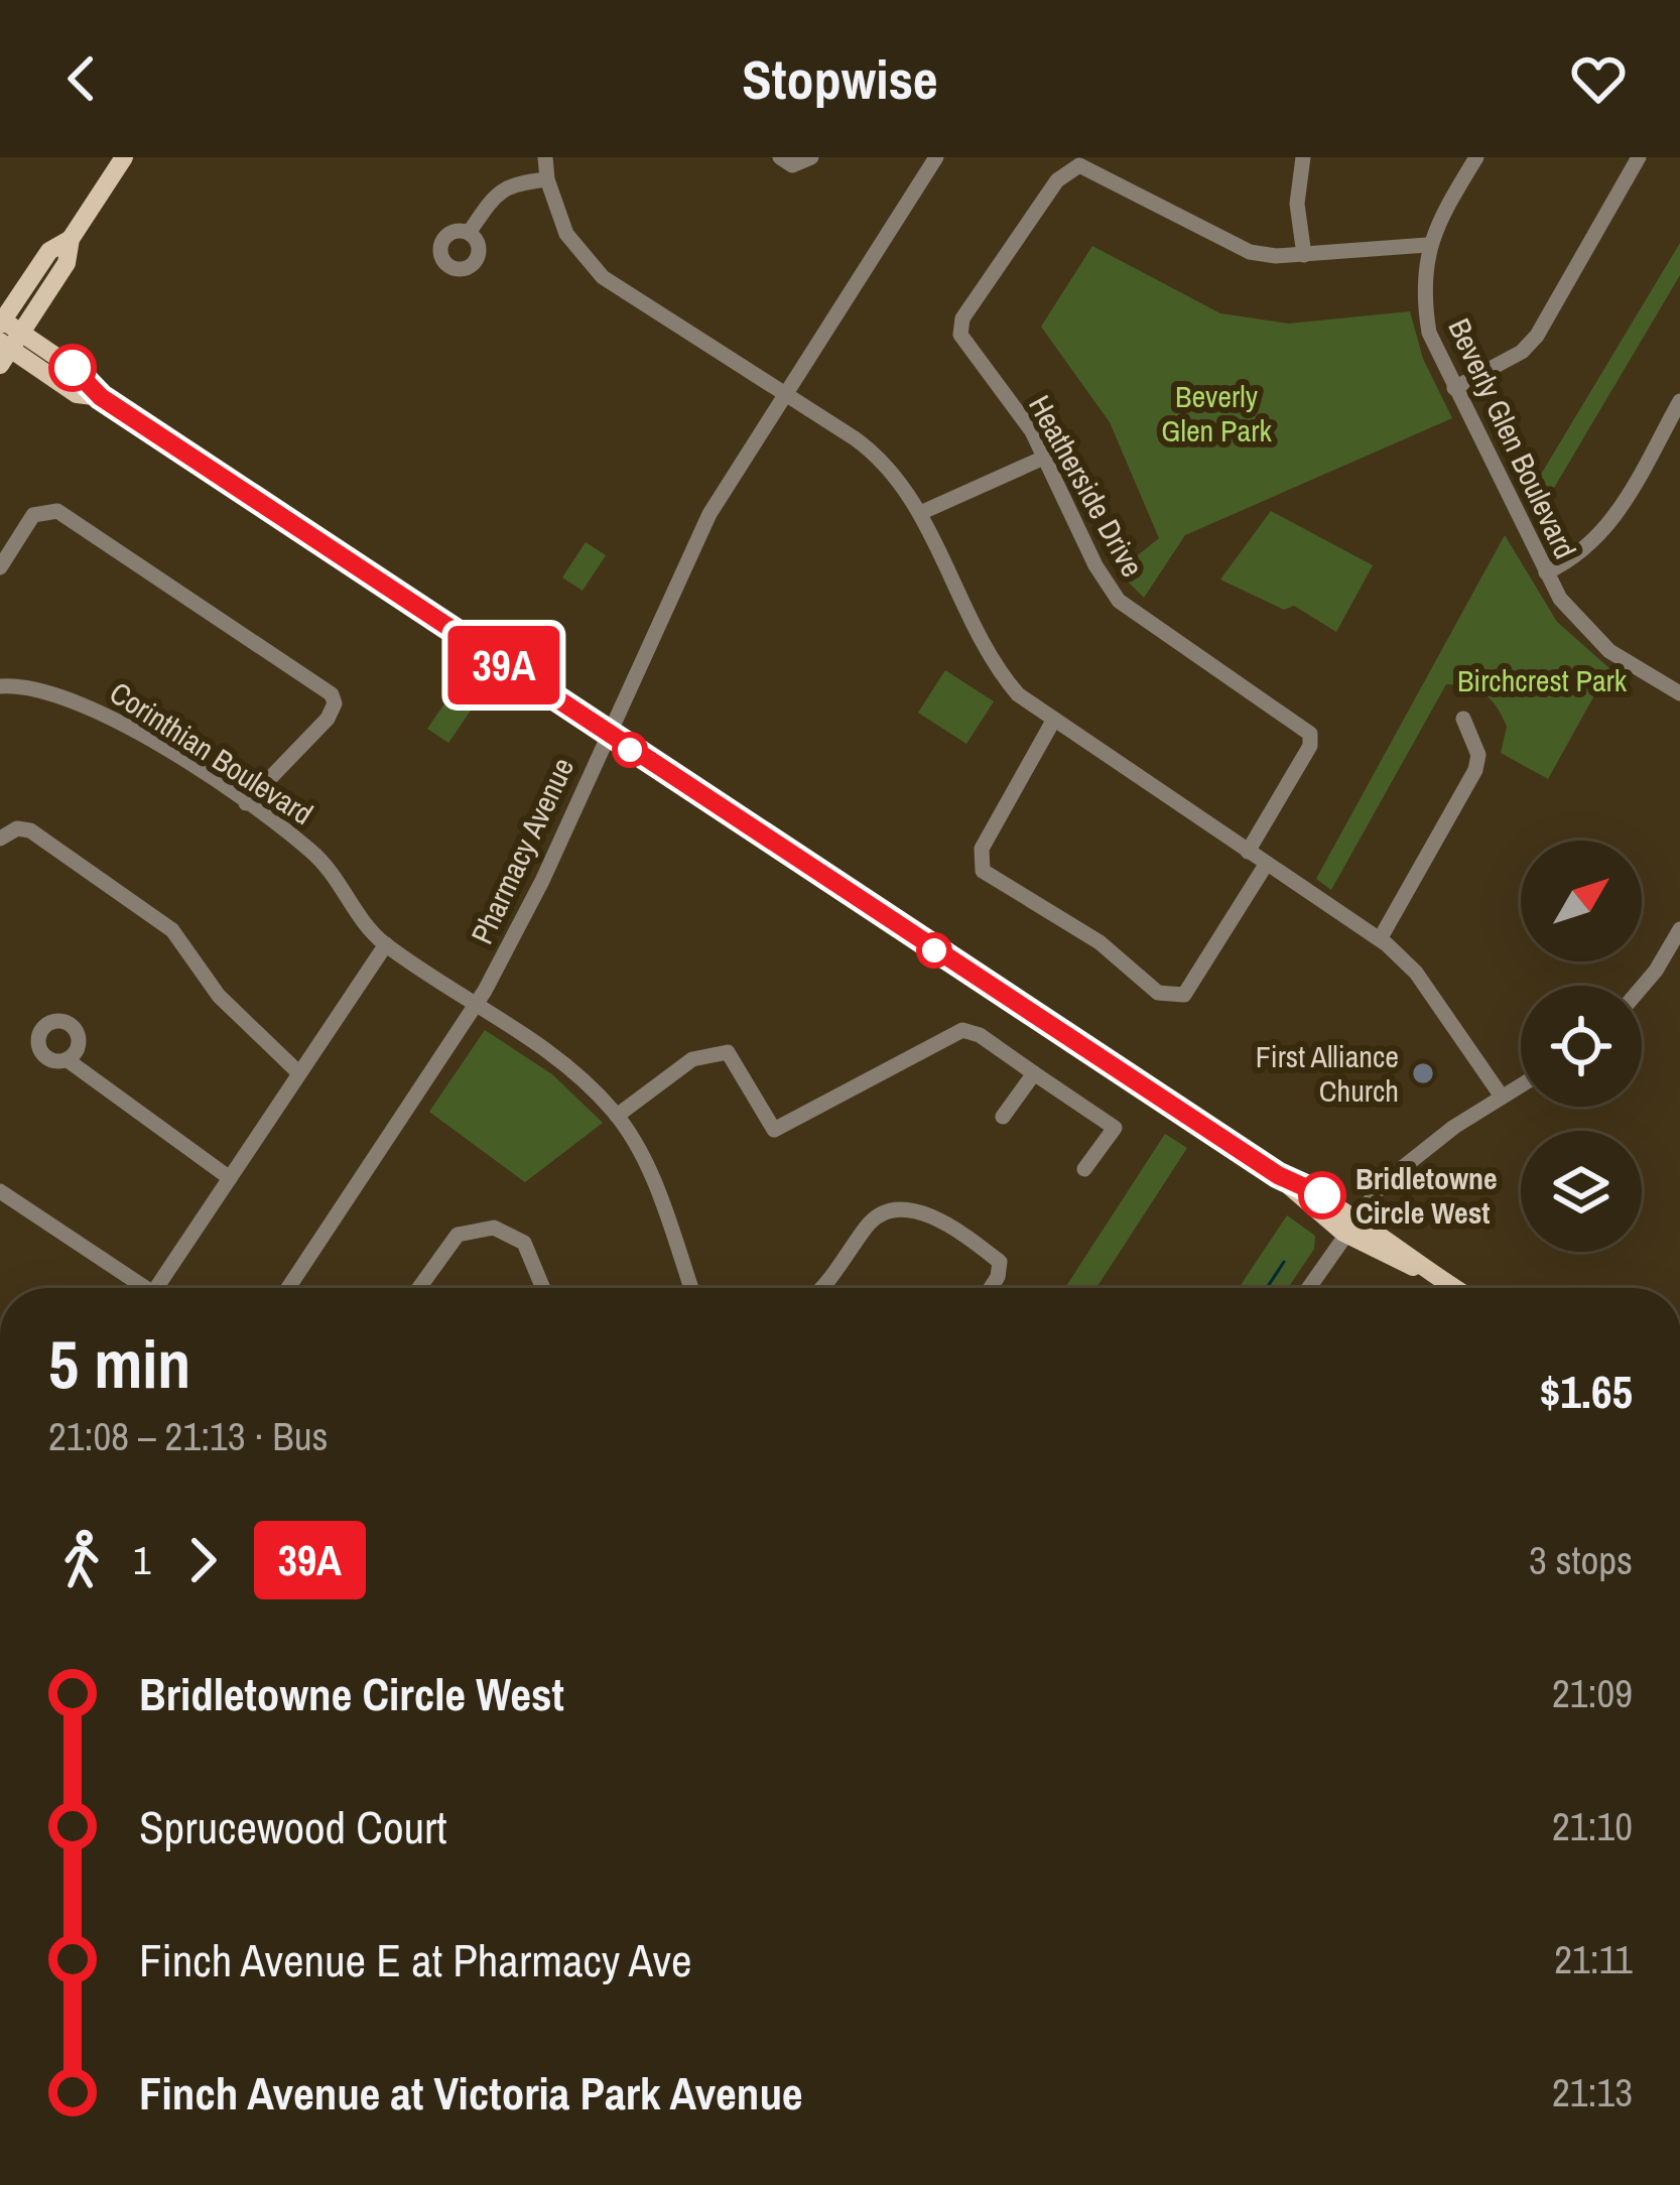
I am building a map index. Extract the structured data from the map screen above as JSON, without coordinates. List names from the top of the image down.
{
  "streets": {
    "street": [
      "Beverly Glen Boulevard",
      "Heatherside Drive",
      "Corinthian Boulevard",
      "Pharmacy Avenue"
    ]
  },
  "crossings": [
    ["Beverly Glen Boulevard", "Heatherside Drive"],
    ["Corinthian Boulevard", "Pharmacy Avenue"]
  ],
  "parks": ["Beverly Glen Park", "Birchcrest Park"],
  "places": ["First Alliance Church", "Bridletowne Circle West"],
  "lines": ["bus line 39A"],
  "north": "top right",
  "page": {
    "header": "Stopwise",
    "on_map": "39A",
    "heading": ["5 min", "21:08 – 21:13 · Bus", "$1.65"],
    "legs": ["1", "39A", "3 stops"],
    "list": [
      {
        "name": "Bridletowne Circle West",
        "value": "21:09"
      },
      {
        "name": "Sprucewood Court",
        "value": "21:10"
      },
      {
        "name": "Finch Avenue E at Pharmacy Ave",
        "value": "21:11"
      },
      {
        "name": "Finch Avenue at Victoria Park Avenue",
        "value": "21:13"
      }
    ]
  }
}
